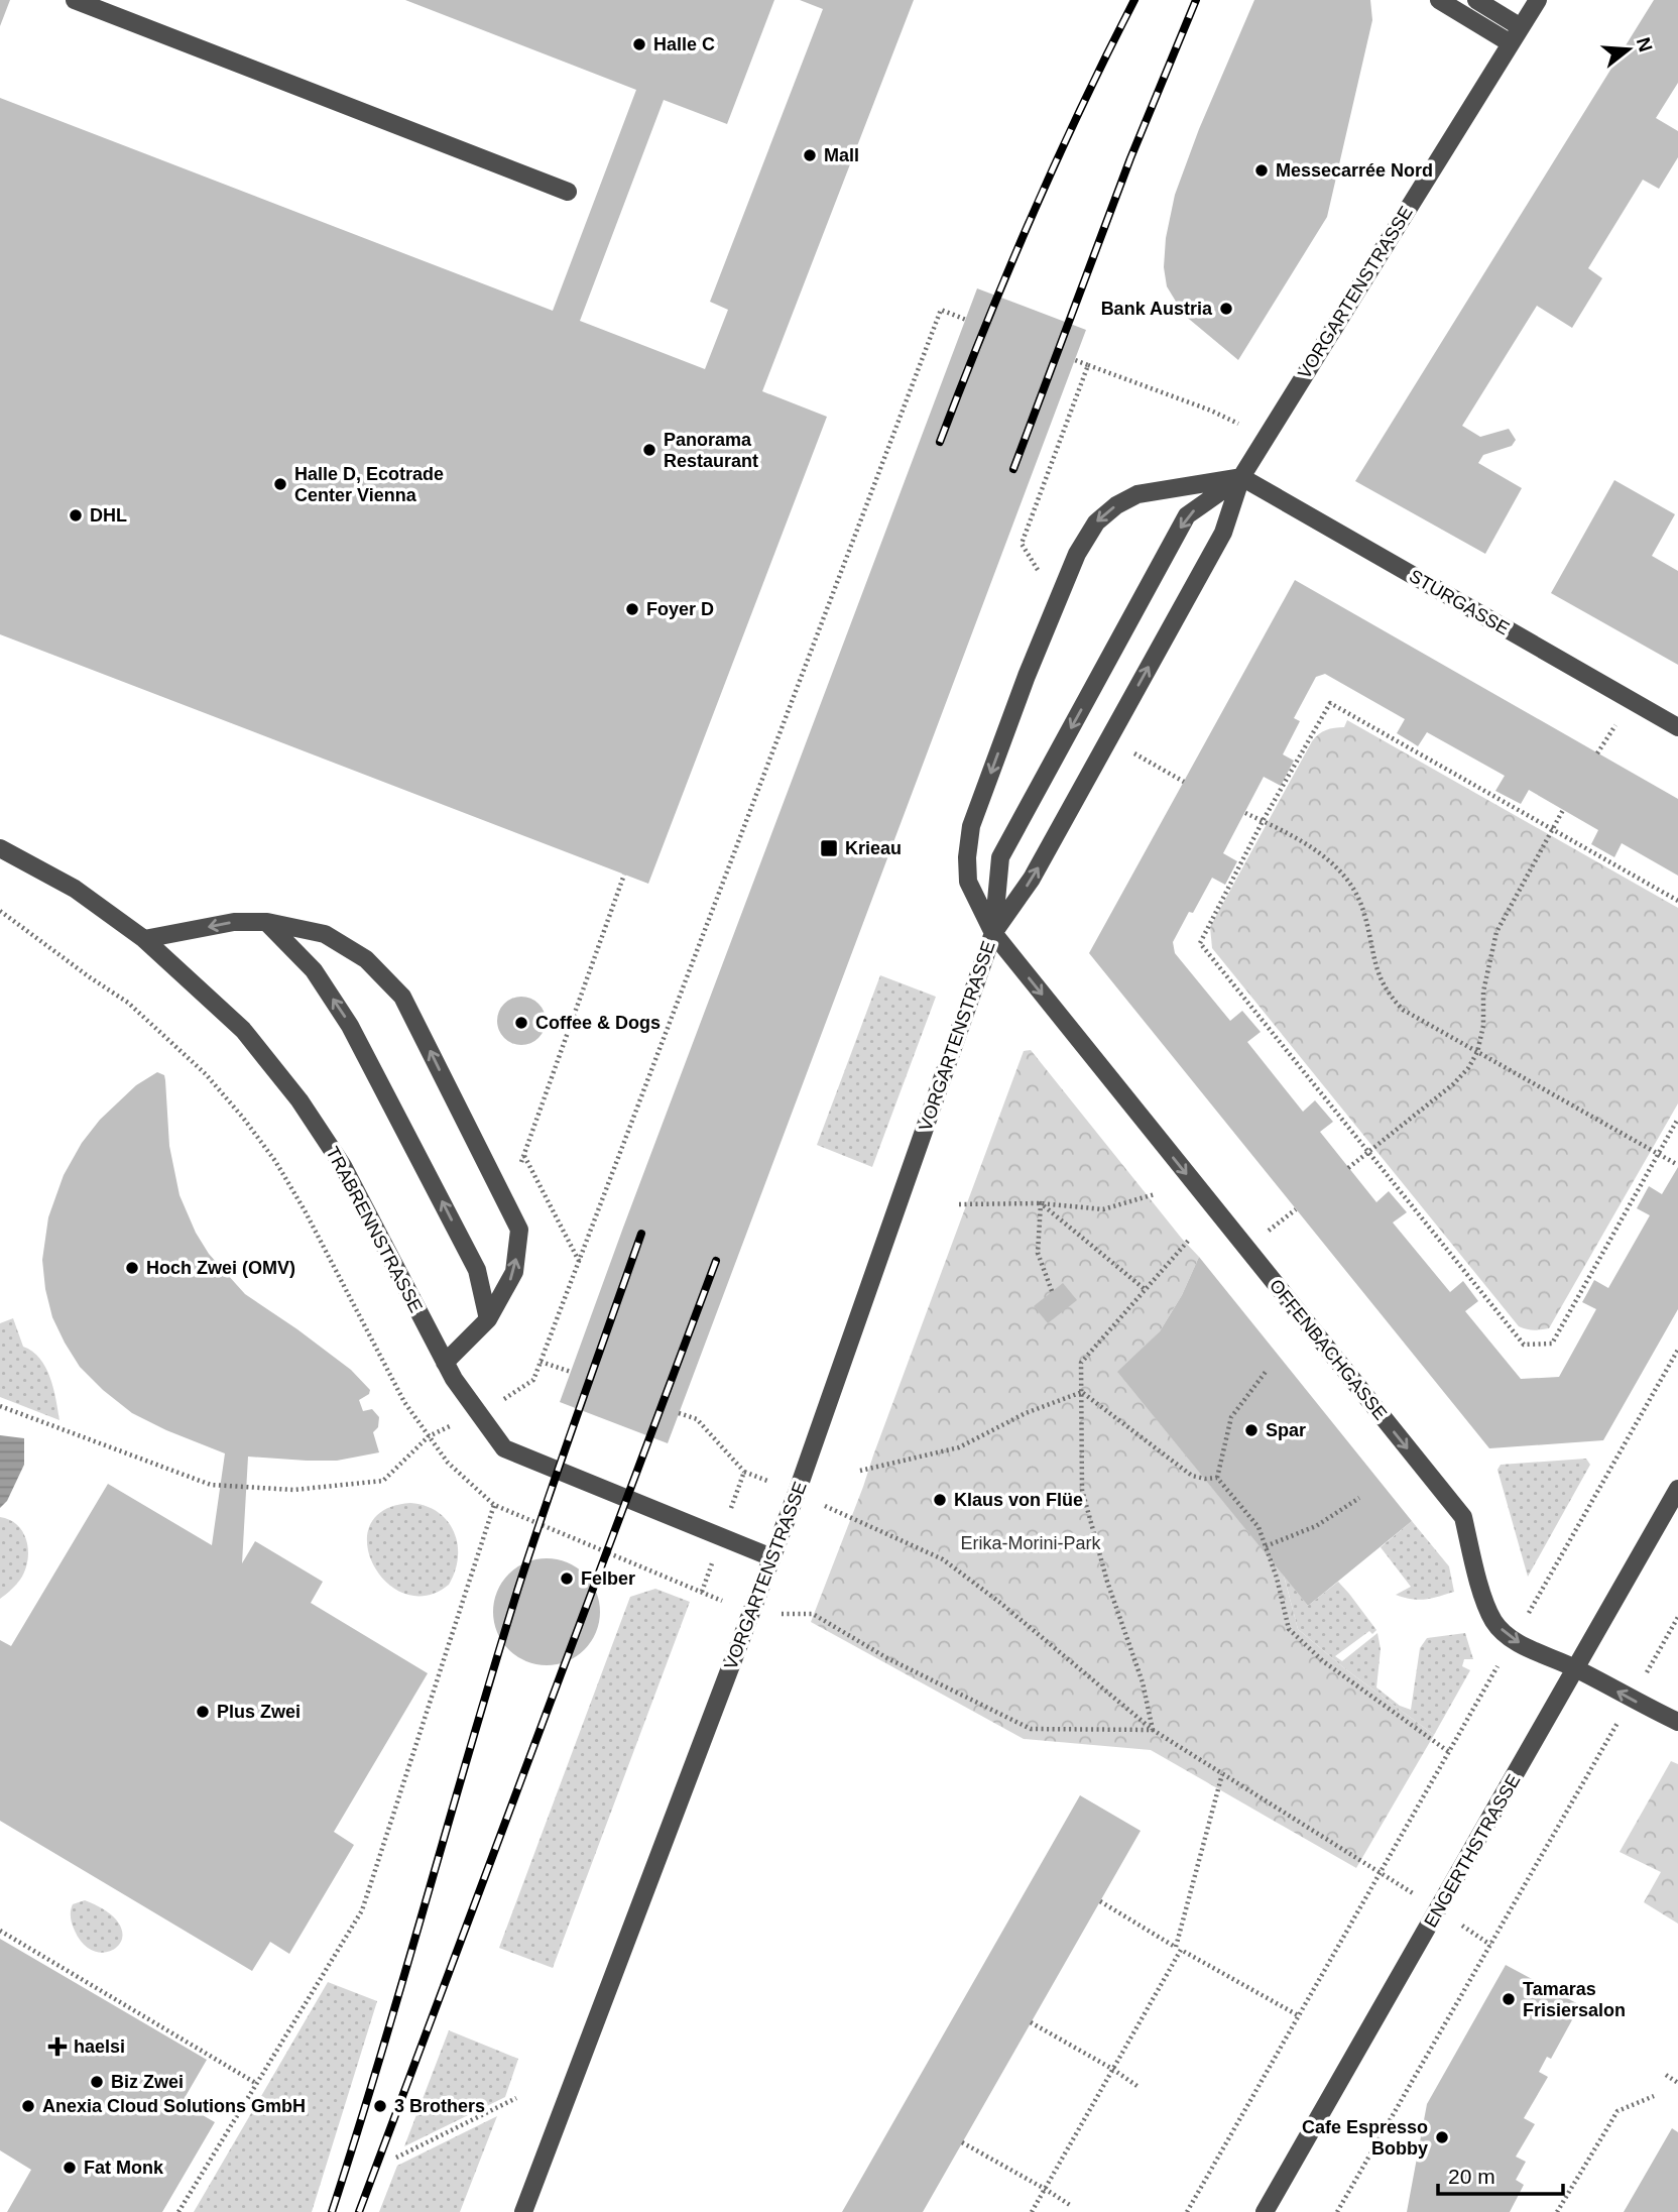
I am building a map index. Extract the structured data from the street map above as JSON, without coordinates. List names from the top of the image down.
{
  "streets": {
    "street": [
      "VORGARTENSTRASSE",
      "STURGASSE",
      "TRABRENNSTRASSE",
      "OFFENBACHGASSE",
      "ENGERTHSTRASSE"
    ]
  },
  "crossings": [
    ["VORGARTENSTRASSE", "STURGASSE"],
    ["VORGARTENSTRASSE", "TRABRENNSTRASSE"],
    ["VORGARTENSTRASSE", "OFFENBACHGASSE"],
    ["STURGASSE", "OFFENBACHGASSE"],
    ["OFFENBACHGASSE", "ENGERTHSTRASSE"]
  ],
  "parks": ["Erika-Morini-Park"],
  "places": {
    "other": [
      "Halle C",
      "Mall",
      "Messecarrée Nord",
      "Bank Austria",
      "Panorama Restaurant",
      "Halle D, Ecotrade Center Vienna",
      "DHL",
      "Foyer D",
      "Coffee & Dogs",
      "Hoch Zwei (OMV)",
      "Spar",
      "Klaus von Flüe",
      "Felber",
      "Plus Zwei",
      "Tamaras Frisiersalon",
      "Biz Zwei",
      "Anexia Cloud Solutions GmbH",
      "3 Brothers",
      "Cafe Espresso Bobby",
      "Fat Monk"
    ],
    "transit": ["Krieau"],
    "health": ["haelsi"]
  },
  "scale_bar": "20 m",
  "north": "right"
}
